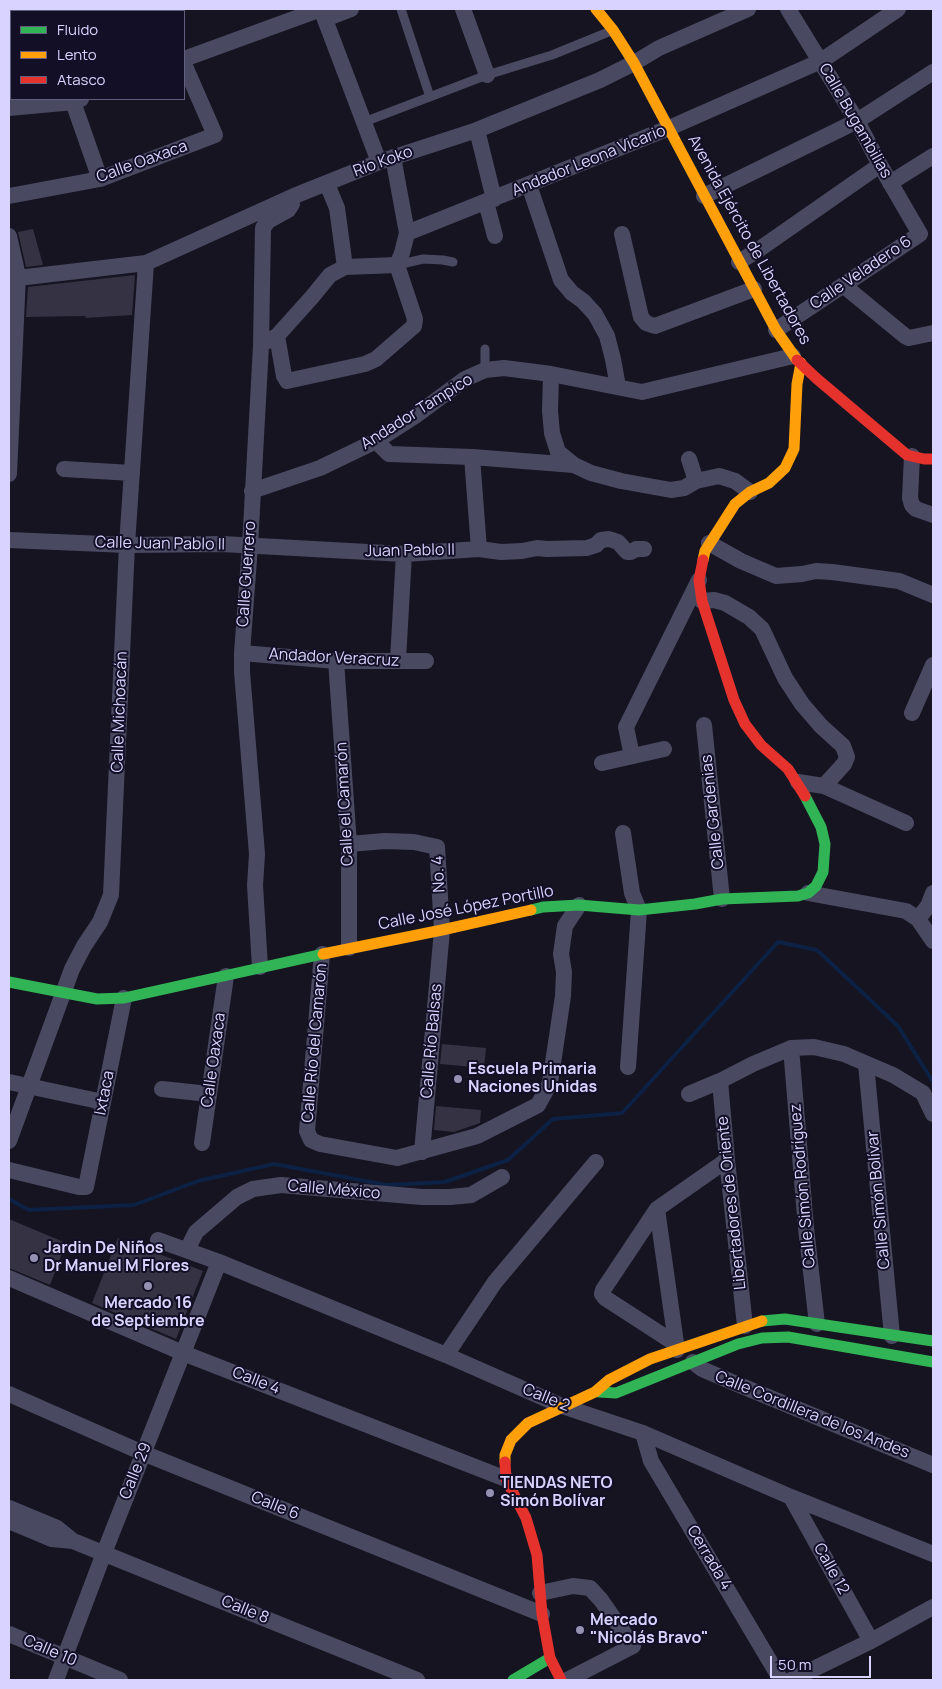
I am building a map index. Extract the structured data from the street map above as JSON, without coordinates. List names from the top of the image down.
{
  "streets": {
    "main road": ["Avenida Ejército de Libertadores", "Calle José López Portillo"],
    "street": [
      "Calle Bugambilias",
      "Andador Leona Vicario",
      "Calle Oaxaca",
      "Río Koko",
      "Calle Veladero 6",
      "Andador Tampico",
      "Calle Juan Pablo II",
      "Juan Pablo II",
      "Calle Guerrero",
      "Andador Veracruz",
      "Calle Michoacán",
      "Calle el Camarón",
      "Calle Gardenias",
      "No. 4",
      "Calle Río Balsas",
      "Calle Río del Camarón",
      "Ixtaca",
      "Calle Simón Rodríguez",
      "Calle México",
      "Calle Simón Bolívar",
      "Libertadores de Oriente",
      "Calle 4",
      "Calle 2",
      "Calle Cordillera de los Andes",
      "Calle 29",
      "Calle 6",
      "Cerrada 4",
      "Calle 12",
      "Calle 8",
      "Calle 10"
    ]
  },
  "crossings": [
    ["Calle Bugambilias", "Andador Leona Vicario"],
    ["Calle Bugambilias", "Calle Veladero 6"],
    ["Andador Leona Vicario", "Avenida Ejército de Libertadores"],
    ["Calle Oaxaca", "Calle José López Portillo"],
    ["Río Koko", "Avenida Ejército de Libertadores"],
    ["Río Koko", "Calle Guerrero"],
    ["Río Koko", "Calle Michoacán"],
    ["Avenida Ejército de Libertadores", "Calle Veladero 6"],
    ["Avenida Ejército de Libertadores", "Andador Tampico"],
    ["Andador Tampico", "Calle Guerrero"],
    ["Calle Juan Pablo II", "Juan Pablo II"],
    ["Calle Juan Pablo II", "Calle Guerrero"],
    ["Calle Juan Pablo II", "Calle Michoacán"],
    ["Calle Guerrero", "Andador Veracruz"],
    ["Calle Guerrero", "Calle José López Portillo"],
    ["Andador Veracruz", "Calle el Camarón"],
    ["Calle Michoacán", "Calle José López Portillo"],
    ["Calle el Camarón", "No. 4"],
    ["Calle el Camarón", "Calle José López Portillo"],
    ["Calle Gardenias", "Calle José López Portillo"],
    ["No. 4", "Calle José López Portillo"],
    ["No. 4", "Calle Río Balsas"],
    ["Calle José López Portillo", "Calle Río Balsas"],
    ["Calle José López Portillo", "Calle Río del Camarón"],
    ["Calle José López Portillo", "Ixtaca"],
    ["Calle Río Balsas", "Calle Río del Camarón"],
    ["Calle México", "Calle 2"],
    ["Calle 4", "Calle 29"],
    ["Calle 2", "Calle 29"],
    ["Calle 2", "Cerrada 4"],
    ["Calle 2", "Calle 12"],
    ["Calle 29", "Calle 6"],
    ["Calle 29", "Calle 8"],
    ["Calle 29", "Calle 10"]
  ],
  "places": [
    "Escuela Primaria Naciones Unidas",
    "Jardin De Niños Dr Manuel M Flores",
    "Mercado 16 de Septiembre",
    "TIENDAS NETO Simón Bolívar",
    "Mercado \"Nicolás Bravo\""
  ],
  "legend": ["Fluido", "Lento", "Atasco"],
  "scale_bar": "50 m"
}
